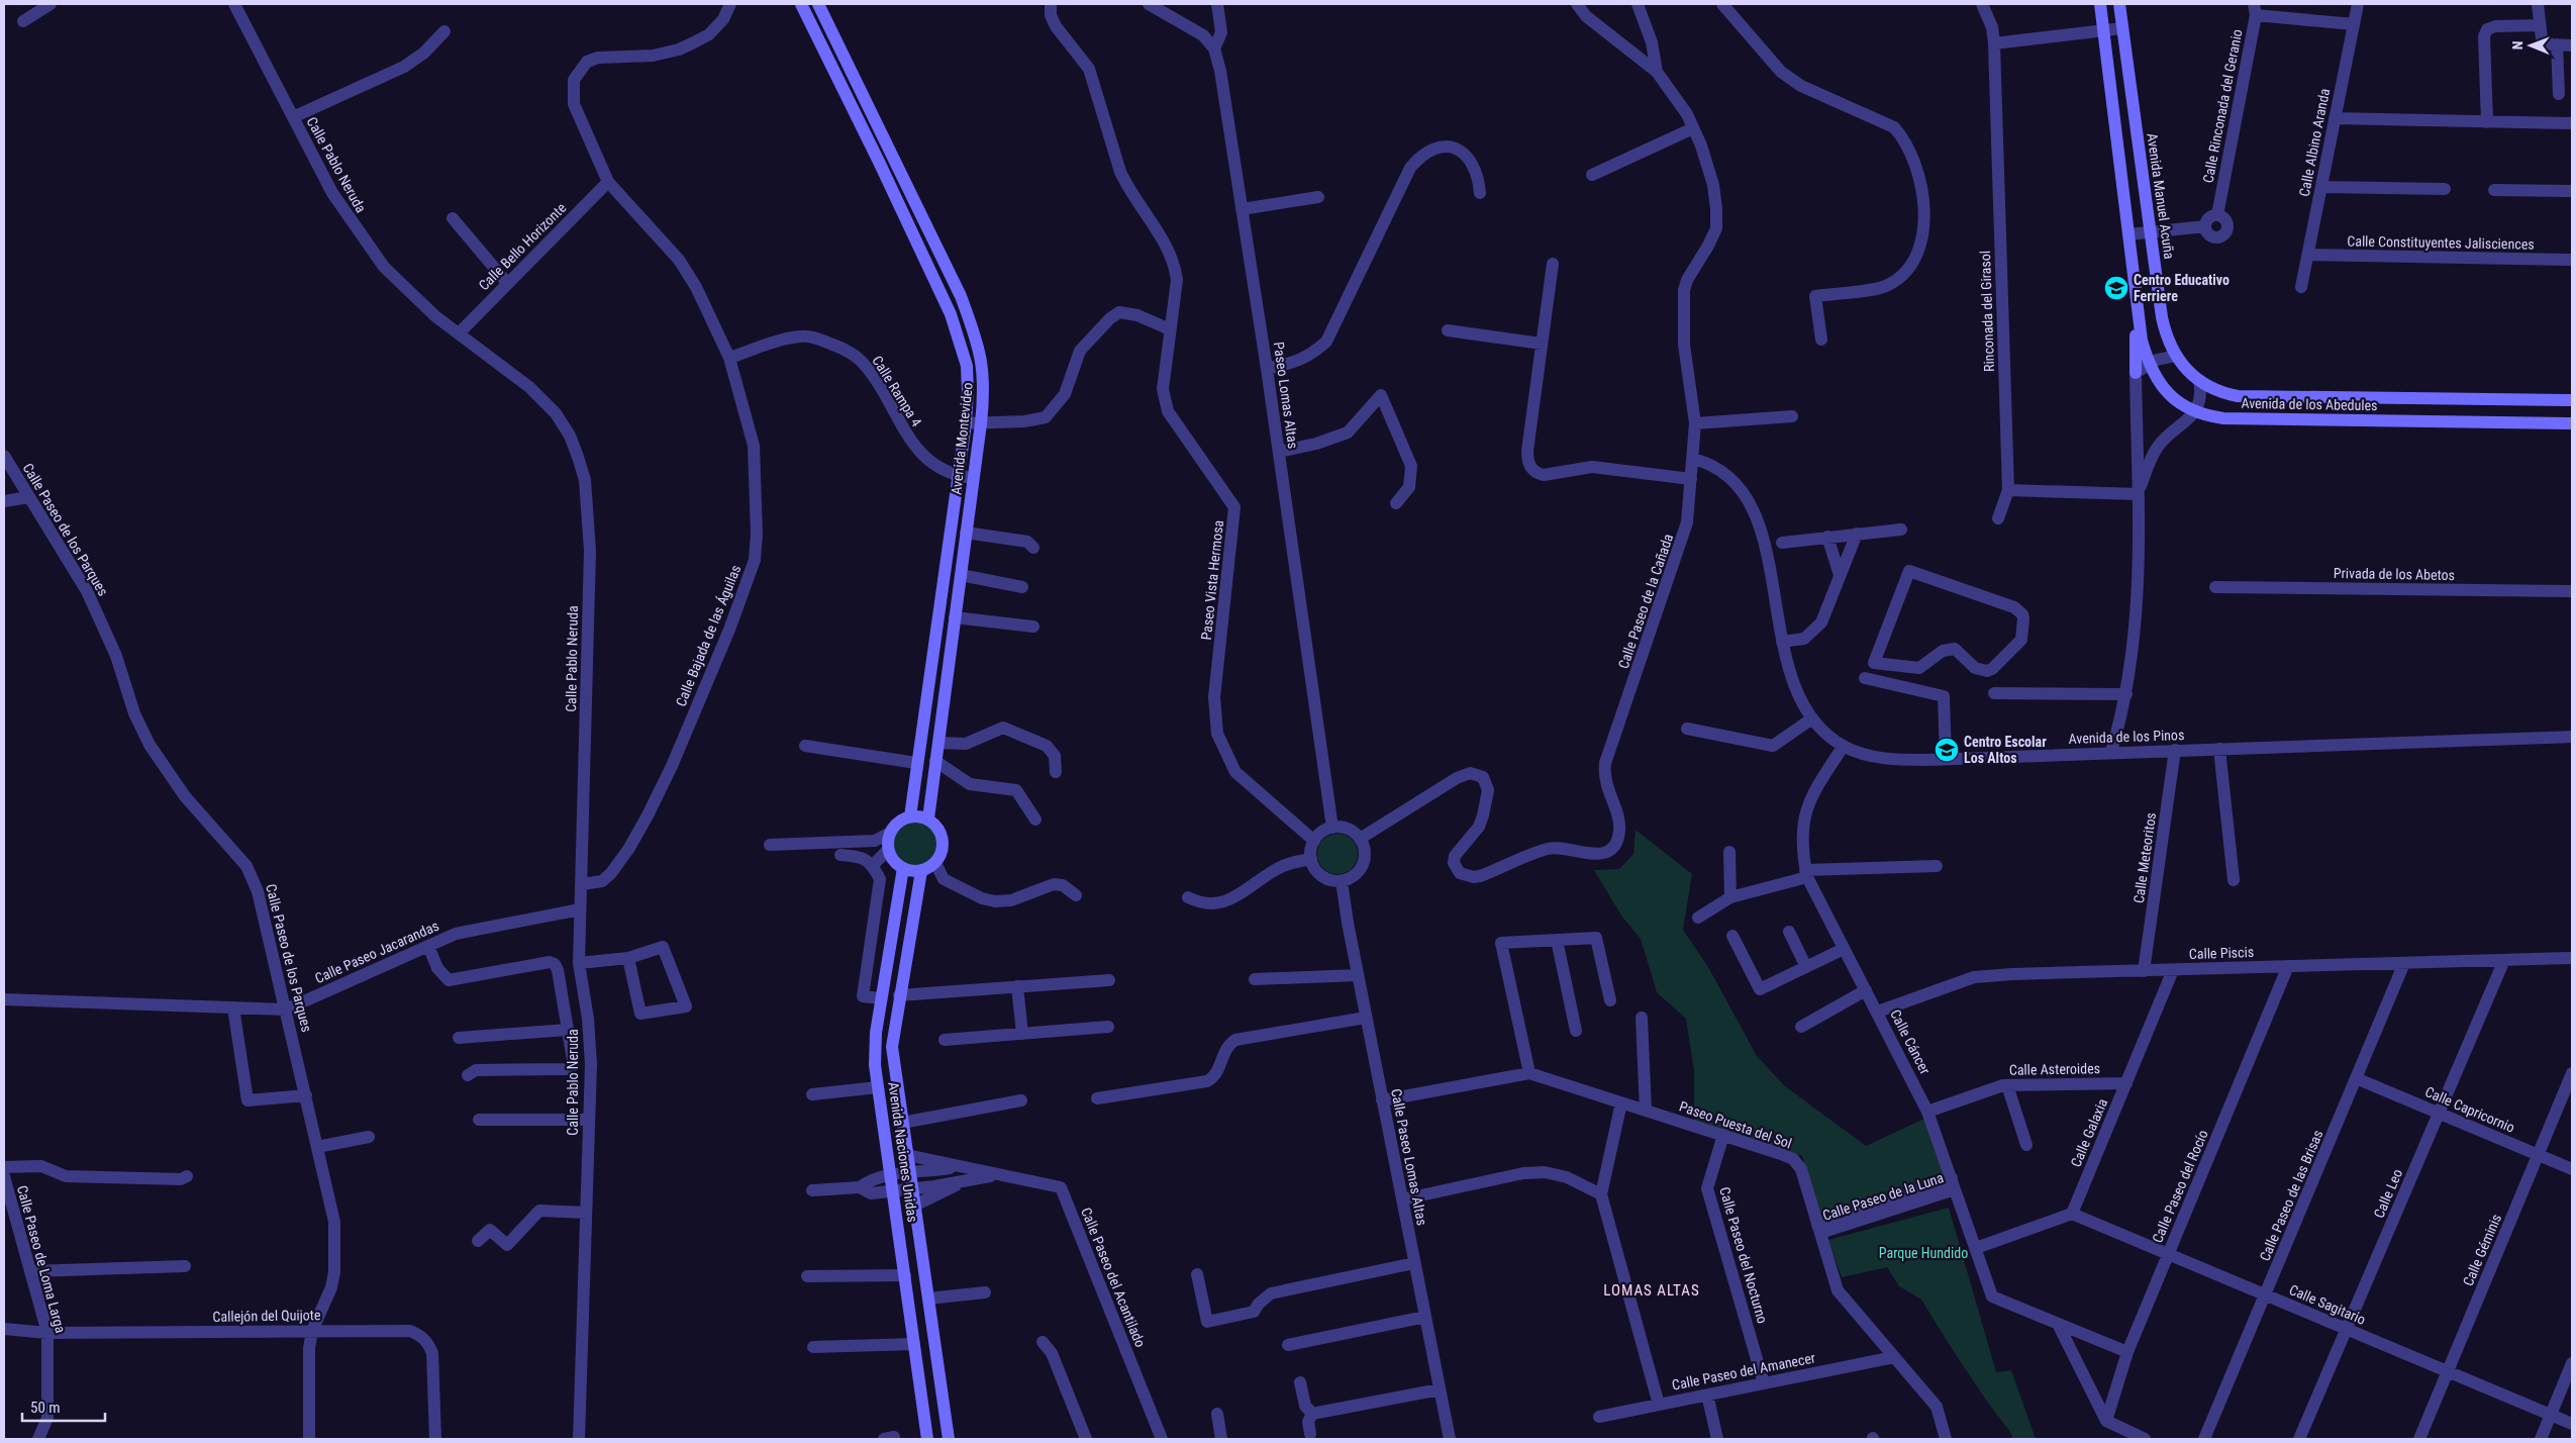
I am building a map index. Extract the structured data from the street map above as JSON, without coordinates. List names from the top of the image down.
{
  "streets": {
    "street": [
      "Calle Rinconada del Geranio",
      "Calle Albino Aranda",
      "Calle Pablo Neruda",
      "Avenida Manuel Acuña",
      "Calle Constituyentes Jalisciences",
      "Calle Bello Horizonte",
      "Rinconada del Girasol",
      "Calle Rampa 4",
      "Paseo Lomas Altas",
      "Avenida de los Abedules",
      "Avenida Montevideo",
      "Calle Paseo de los Parques",
      "Privada de los Abetos",
      "Paseo Vista Hermosa",
      "Calle Paseo de la Cañada",
      "Calle Bajada de las Águilas",
      "Avenida de los Pinos",
      "Calle Meteoritos",
      "Calle Paseo Jacarandas",
      "Calle Piscis",
      "Calle Cáncer",
      "Calle Asteroides",
      "Calle Capricornio",
      "Paseo Puesta del Sol",
      "Calle Galaxia",
      "Avenida Naciones Unidas",
      "Calle Paseo Lomas Altas",
      "Calle Paseo del Rocío",
      "Calle Leo",
      "Calle Paseo de las Brisas",
      "Calle Paseo de la Luna",
      "Calle Géminis",
      "Calle Paseo del Nocturno",
      "Calle Paseo de Loma Larga",
      "Calle Paseo del Acantilado",
      "Calle Sagitario",
      "Callejón del Quijote",
      "Calle Paseo del Amanecer"
    ]
  },
  "crossings": [
    ["Calle Albino Aranda", "Calle Constituyentes Jalisciences"],
    ["Calle Pablo Neruda", "Calle Bello Horizonte"],
    ["Calle Pablo Neruda", "Calle Bajada de las Águilas"],
    ["Calle Pablo Neruda", "Calle Paseo Jacarandas"],
    ["Avenida Manuel Acuña", "Avenida de los Abedules"],
    ["Calle Bello Horizonte", "Calle Bajada de las Águilas"],
    ["Calle Rampa 4", "Avenida Montevideo"],
    ["Calle Rampa 4", "Calle Bajada de las Águilas"],
    ["Paseo Lomas Altas", "Paseo Vista Hermosa"],
    ["Paseo Lomas Altas", "Calle Paseo de la Cañada"],
    ["Paseo Lomas Altas", "Calle Paseo Lomas Altas"],
    ["Avenida Montevideo", "Avenida Naciones Unidas"],
    ["Calle Paseo de los Parques", "Calle Paseo Jacarandas"],
    ["Calle Paseo de los Parques", "Callejón del Quijote"],
    ["Paseo Vista Hermosa", "Calle Paseo de la Cañada"],
    ["Paseo Vista Hermosa", "Calle Paseo Lomas Altas"],
    ["Calle Paseo de la Cañada", "Avenida de los Pinos"],
    ["Calle Paseo de la Cañada", "Calle Paseo Lomas Altas"],
    ["Avenida de los Pinos", "Calle Meteoritos"],
    ["Avenida de los Pinos", "Calle Cáncer"],
    ["Calle Meteoritos", "Calle Piscis"],
    ["Calle Piscis", "Calle Cáncer"],
    ["Calle Piscis", "Calle Galaxia"],
    ["Calle Piscis", "Calle Paseo del Rocío"],
    ["Calle Piscis", "Calle Leo"],
    ["Calle Piscis", "Calle Paseo de las Brisas"],
    ["Calle Cáncer", "Calle Asteroides"],
    ["Calle Cáncer", "Calle Paseo del Rocío"],
    ["Calle Cáncer", "Calle Paseo de la Luna"],
    ["Calle Asteroides", "Calle Galaxia"],
    ["Calle Capricornio", "Calle Leo"],
    ["Calle Capricornio", "Calle Paseo de las Brisas"],
    ["Calle Capricornio", "Calle Géminis"],
    ["Paseo Puesta del Sol", "Calle Paseo Lomas Altas"],
    ["Paseo Puesta del Sol", "Calle Paseo de la Luna"],
    ["Paseo Puesta del Sol", "Calle Paseo del Nocturno"],
    ["Paseo Puesta del Sol", "Calle Paseo del Amanecer"],
    ["Calle Galaxia", "Calle Sagitario"],
    ["Avenida Naciones Unidas", "Calle Paseo del Acantilado"],
    ["Calle Paseo del Rocío", "Calle Sagitario"],
    ["Calle Leo", "Calle Sagitario"],
    ["Calle Paseo de las Brisas", "Calle Sagitario"],
    ["Calle Géminis", "Calle Sagitario"],
    ["Calle Paseo del Nocturno", "Calle Paseo del Amanecer"],
    ["Calle Paseo de Loma Larga", "Callejón del Quijote"]
  ],
  "districts": ["LOMAS ALTAS"],
  "parks": ["Parque Hundido"],
  "places": {
    "school or university": ["Centro Educativo Ferriere", "Centro Escolar Los Altos"]
  },
  "scale_bar": "50 m",
  "north": "left"
}
